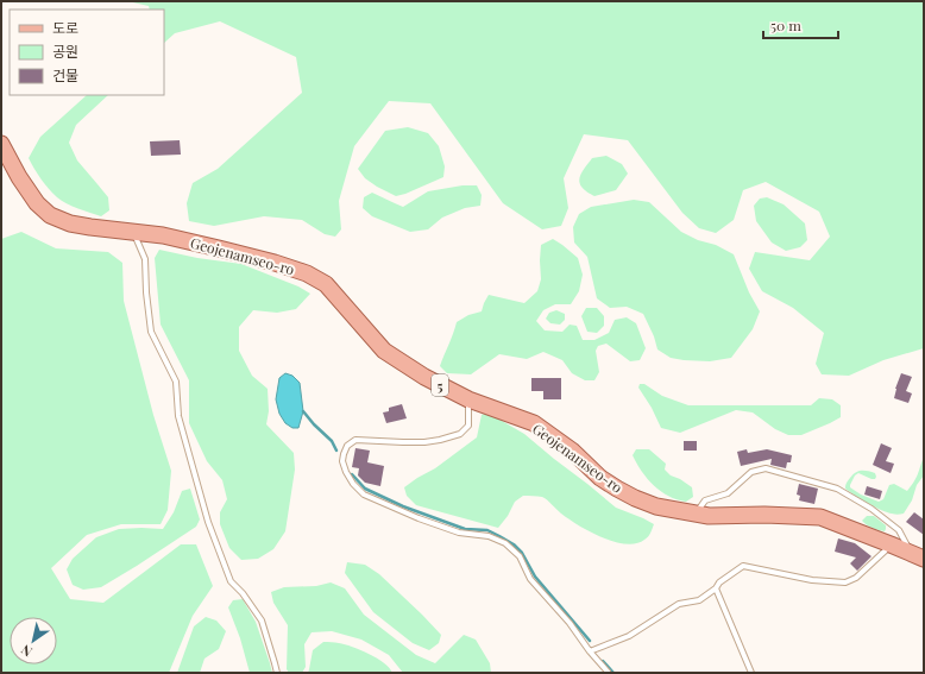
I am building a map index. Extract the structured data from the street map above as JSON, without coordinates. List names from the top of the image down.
{
  "streets": {
    "main road": ["Geojenamseo-ro", "5"]
  },
  "legend": ["도로", "공원", "건물"],
  "scale_bar": "50 m",
  "north": "bottom left"
}
